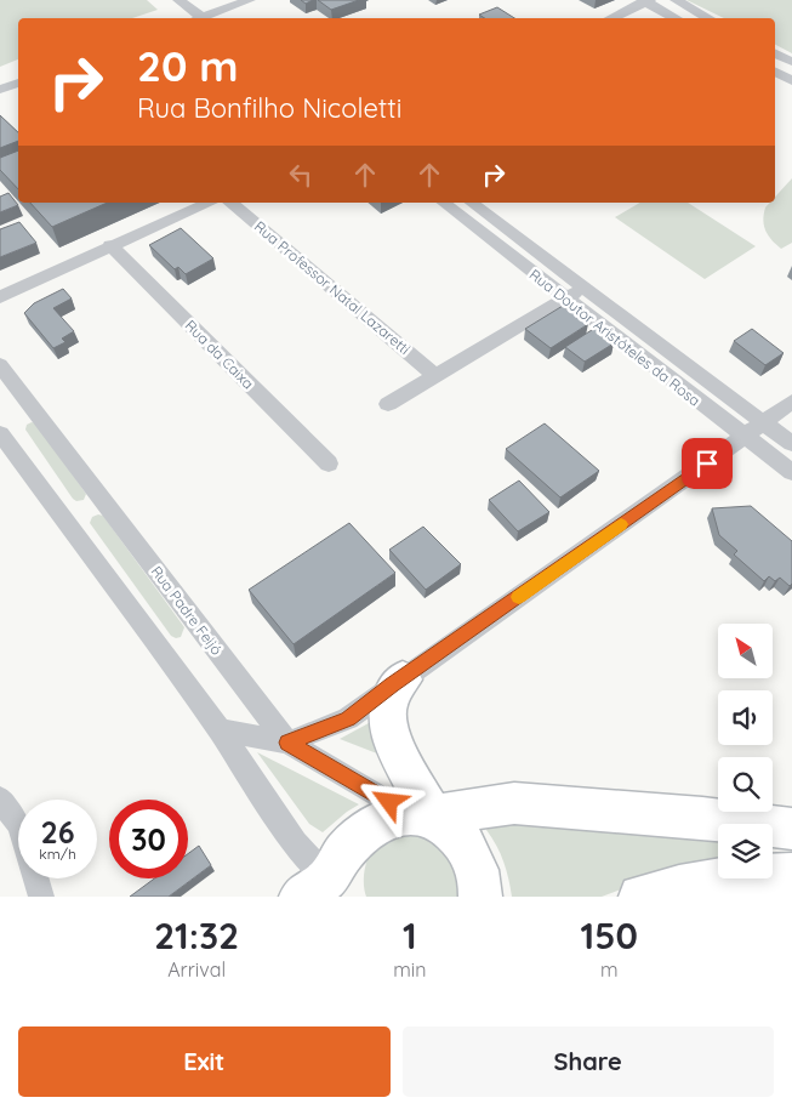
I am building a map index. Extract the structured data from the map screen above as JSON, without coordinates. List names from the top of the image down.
{
  "streets": {
    "street": [
      "Rua Professor Natal Lazaretti",
      "Rua Doutor Aristóteles da Rosa",
      "Rua da Caixa",
      "Rua Padre Feijó"
    ]
  },
  "north": "top left",
  "page": {
    "turn": ["20 m", "Rua Bonfilho Nicoletti"],
    "speed": "26 km/h",
    "limit": "30",
    "eta": [
      "21:32",
      "Arrival",
      "1",
      "min",
      "150",
      "m"
    ],
    "buttons": ["Exit", "Share"]
  }
}
